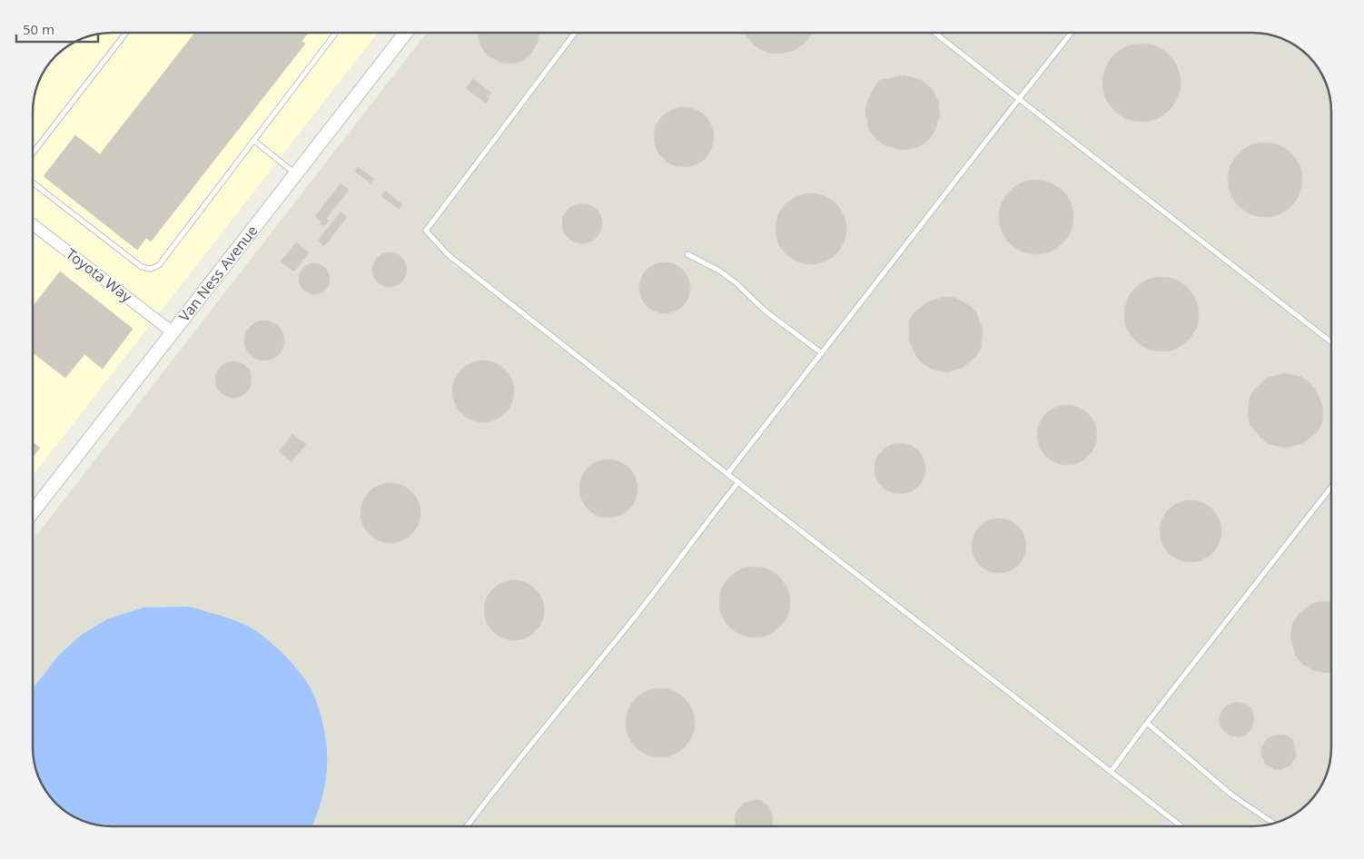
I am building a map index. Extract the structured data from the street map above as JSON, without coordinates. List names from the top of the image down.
{
  "streets": {
    "main road": ["Van Ness Avenue"],
    "street": ["Toyota Way"]
  },
  "crossings": [
    ["Van Ness Avenue", "Toyota Way"]
  ],
  "scale_bar": "50 m"
}
